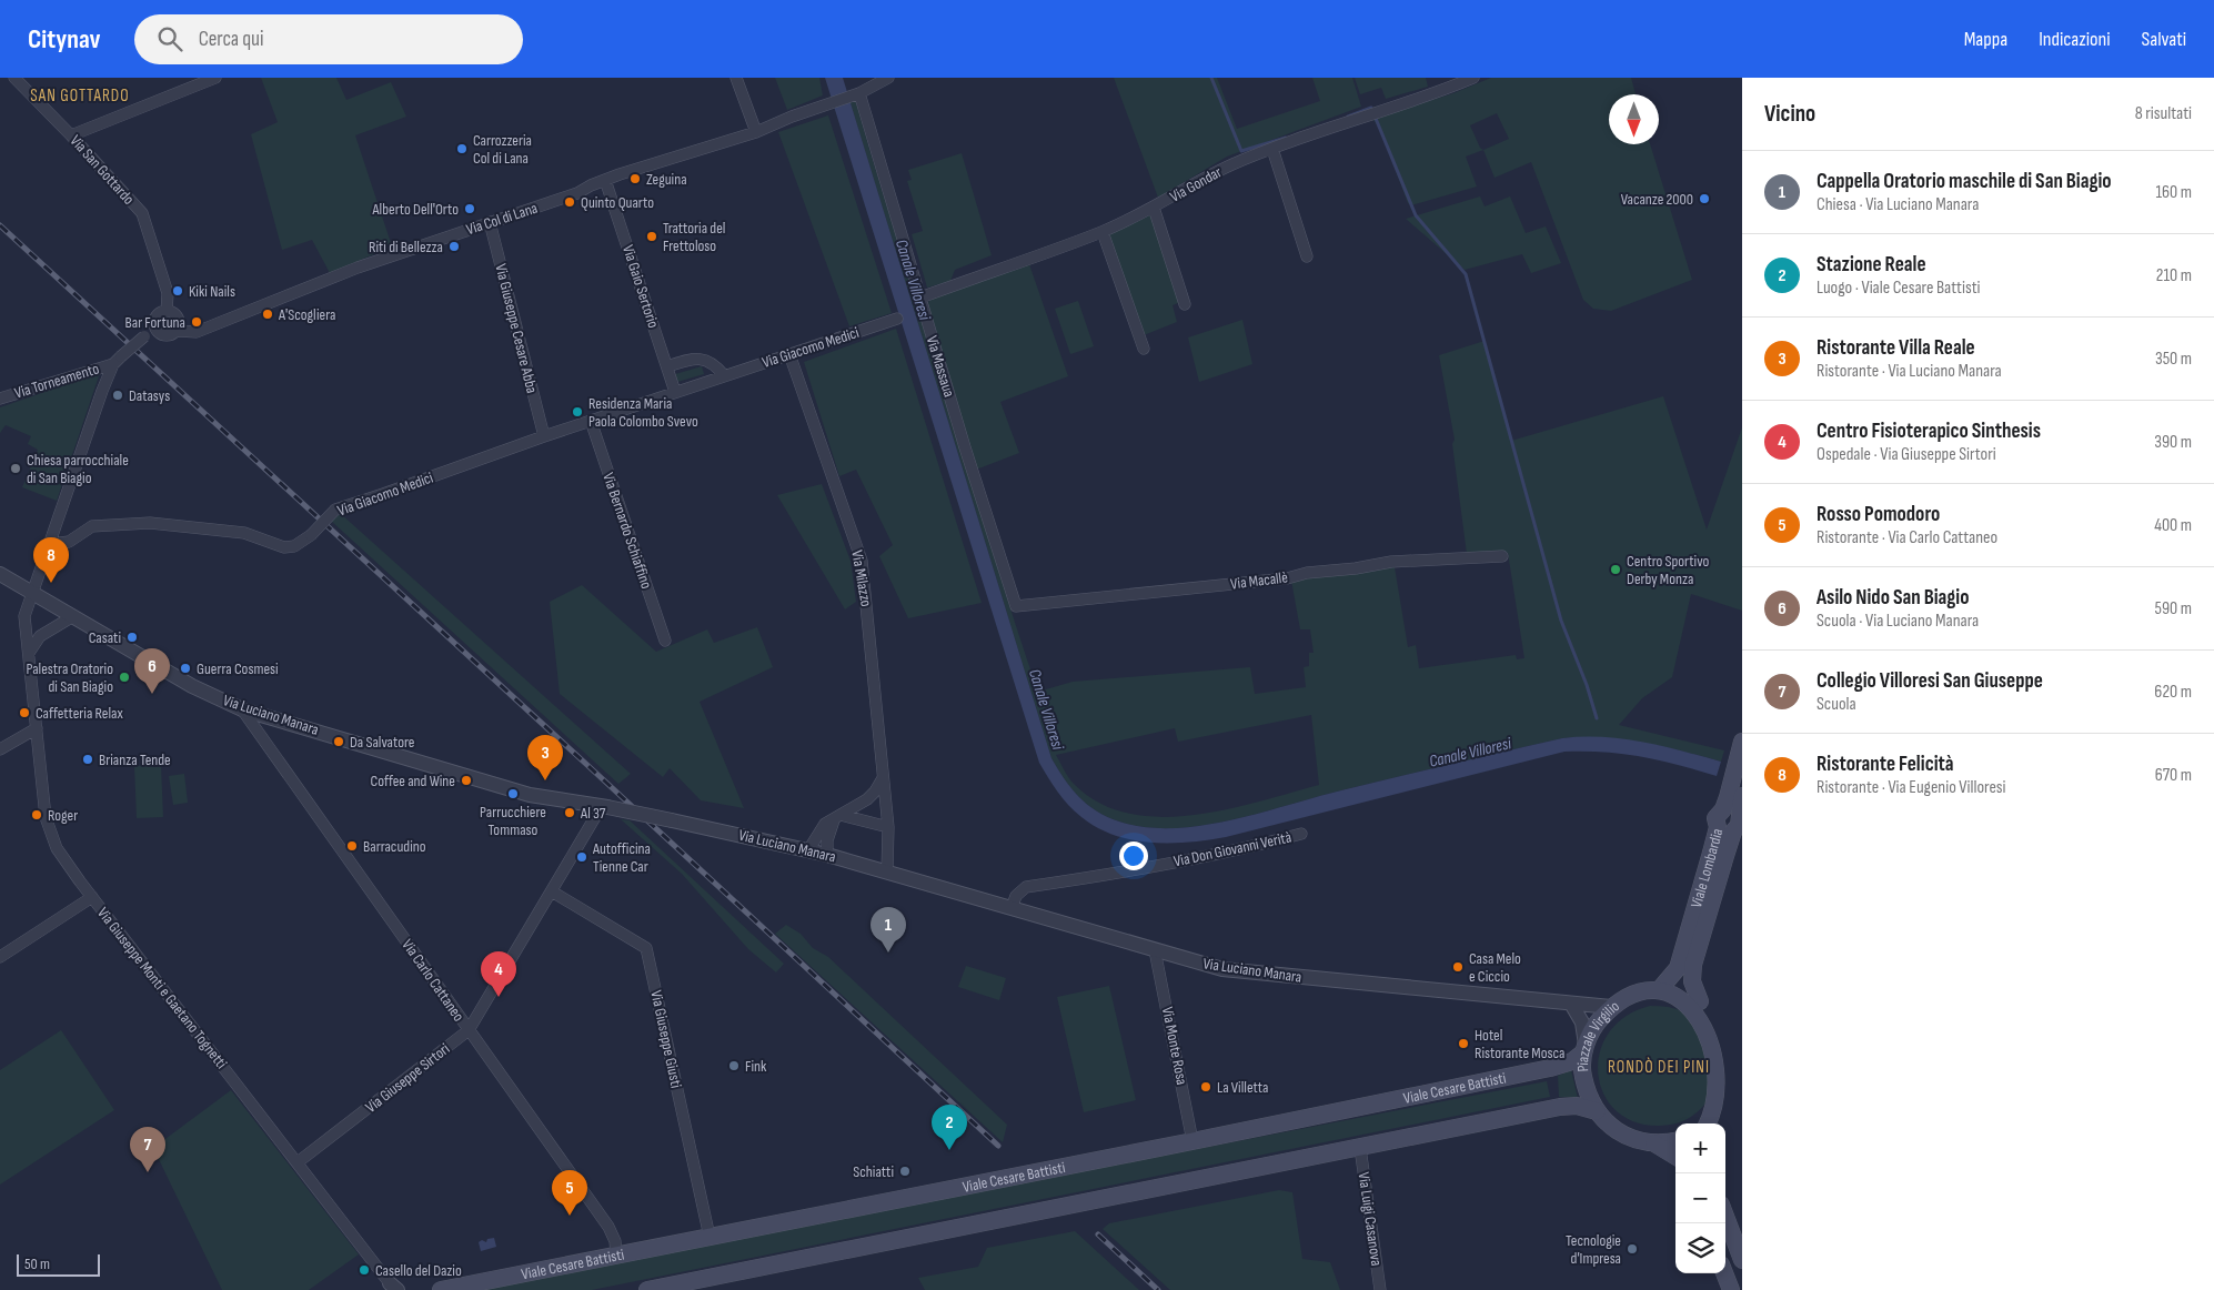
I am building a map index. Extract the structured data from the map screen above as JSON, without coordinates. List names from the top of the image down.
{
  "streets": {
    "main road": ["Viale Lombardia", "Piazzale Virgilio", "Viale Cesare Battisti"],
    "street": [
      "Via San Gottardo",
      "Via Gondar",
      "Via Col di Lana",
      "Via Gaio Sertorio",
      "Via Giuseppe Cesare Abba",
      "Via Giacomo Medici",
      "Via Massaua",
      "Via Torneamento",
      "Via Bernardo Schiaffino",
      "Via Milazzo",
      "Via Macallè",
      "Via Luciano Manara",
      "Via Don Giovanni Verità",
      "Via Carlo Cattaneo",
      "Via Giuseppe Monti e Gaetano Tognetti",
      "Via Giuseppe Giusti",
      "Via Monte Rosa",
      "Via Giuseppe Sirtori",
      "Via Luigi Casanova"
    ]
  },
  "crossings": [
    ["Via San Gottardo", "Via Col di Lana"],
    ["Via Gondar", "Via Massaua"],
    ["Via Col di Lana", "Via Gaio Sertorio"],
    ["Via Col di Lana", "Via Giuseppe Cesare Abba"],
    ["Via Col di Lana", "Via Massaua"],
    ["Via Gaio Sertorio", "Via Giacomo Medici"],
    ["Via Giuseppe Cesare Abba", "Via Giacomo Medici"],
    ["Via Giacomo Medici", "Via Bernardo Schiaffino"],
    ["Via Giacomo Medici", "Via Milazzo"],
    ["Via Giacomo Medici", "Via Giuseppe Monti e Gaetano Tognetti"],
    ["Via Massaua", "Via Macallè"],
    ["Via Torneamento", "Via Giuseppe Monti e Gaetano Tognetti"],
    ["Via Milazzo", "Via Luciano Manara"],
    ["Via Luciano Manara", "Via Don Giovanni Verità"],
    ["Via Luciano Manara", "Via Carlo Cattaneo"],
    ["Via Luciano Manara", "Via Giuseppe Monti e Gaetano Tognetti"],
    ["Via Luciano Manara", "Piazzale Virgilio"],
    ["Via Luciano Manara", "Via Monte Rosa"],
    ["Via Luciano Manara", "Via Giuseppe Sirtori"],
    ["Viale Lombardia", "Piazzale Virgilio"],
    ["Via Carlo Cattaneo", "Via Giuseppe Sirtori"],
    ["Via Carlo Cattaneo", "Viale Cesare Battisti"],
    ["Via Giuseppe Monti e Gaetano Tognetti", "Via Giuseppe Sirtori"],
    ["Via Giuseppe Giusti", "Via Giuseppe Sirtori"],
    ["Via Giuseppe Giusti", "Viale Cesare Battisti"],
    ["Piazzale Virgilio", "Viale Cesare Battisti"],
    ["Via Monte Rosa", "Viale Cesare Battisti"]
  ],
  "districts": ["SAN GOTTARDO", "RONDÒ DEI PINI"],
  "water": ["Canale Villoresi"],
  "places": [
    "Carrozzeria Col di Lana",
    "Zeguina",
    "Vacanze 2000",
    "Quinto Quarto",
    "Alberto Dell'Orto",
    "Trattoria del Frettoloso",
    "Riti di Bellezza",
    "Kiki Nails",
    "A'Scogliera",
    "Bar Fortuna",
    "Datasys",
    "Residenza Maria Paola Colombo Svevo",
    "Chiesa parrocchiale di San Biagio",
    "Centro Sportivo Derby Monza",
    "Casati",
    "Guerra Cosmesi",
    "Palestra Oratorio di San Biagio",
    "Caffetteria Relax",
    "Da Salvatore",
    "Brianza Tende",
    "Coffee and Wine",
    "Parrucchiere Tommaso",
    "Al 37",
    "Roger",
    "Barracudino",
    "Autofficina Tienne Car",
    "Casa Melo e Ciccio",
    "Hotel Ristorante Mosca",
    "Fink",
    "La Villetta",
    "Schiatti",
    "Tecnologie d'Impresa",
    "Casello del Dazio"
  ],
  "scale_bar": "50 m",
  "north": "bottom",
  "page": {
    "header": "Citynav",
    "search": "Cerca qui",
    "nav": ["Mappa", "Indicazioni", "Salvati"],
    "heading": ["Vicino", "8 risultati"],
    "list": [
      {
        "mark": "1",
        "name": "Cappella Oratorio maschile di San Biagio",
        "note": "Chiesa · Via Luciano Manara",
        "value": "160 m"
      },
      {
        "mark": "2",
        "name": "Stazione Reale",
        "note": "Luogo · Viale Cesare Battisti",
        "value": "210 m"
      },
      {
        "mark": "3",
        "name": "Ristorante Villa Reale",
        "note": "Ristorante · Via Luciano Manara",
        "value": "350 m"
      },
      {
        "mark": "4",
        "name": "Centro Fisioterapico Sinthesis",
        "note": "Ospedale · Via Giuseppe Sirtori",
        "value": "390 m"
      },
      {
        "mark": "5",
        "name": "Rosso Pomodoro",
        "note": "Ristorante · Via Carlo Cattaneo",
        "value": "400 m"
      },
      {
        "mark": "6",
        "name": "Asilo Nido San Biagio",
        "note": "Scuola · Via Luciano Manara",
        "value": "590 m"
      },
      {
        "mark": "7",
        "name": "Collegio Villoresi San Giuseppe",
        "note": "Scuola",
        "value": "620 m"
      },
      {
        "mark": "8",
        "name": "Ristorante Felicità",
        "note": "Ristorante · Via Eugenio Villoresi",
        "value": "670 m"
      }
    ],
    "pins": [
      "8",
      "6",
      "3",
      "1",
      "4",
      "2",
      "7",
      "5"
    ],
    "map_buttons": ["+", "−"],
    "scale": "50 m"
  }
}
